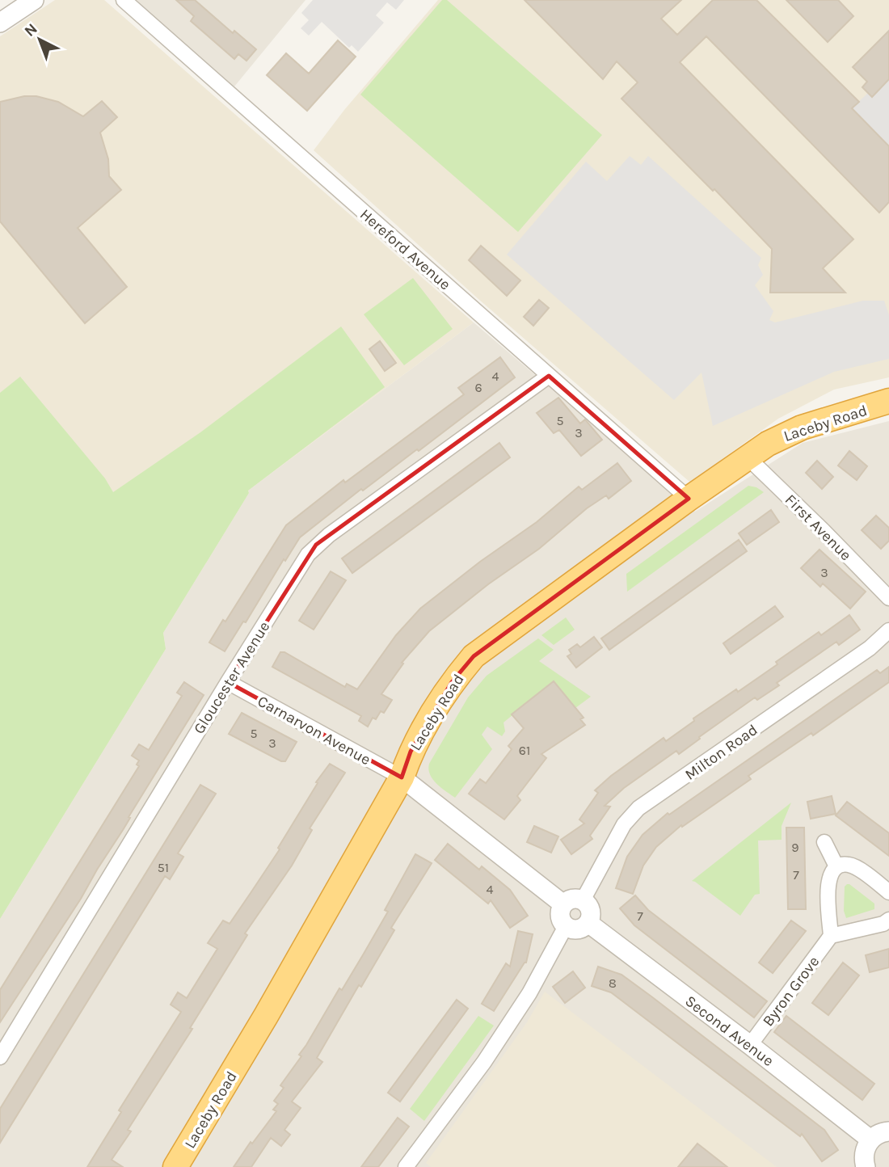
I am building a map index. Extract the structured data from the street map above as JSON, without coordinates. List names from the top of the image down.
{
  "streets": {
    "highway": ["Laceby Road"],
    "street": [
      "Hereford Avenue",
      "First Avenue",
      "Gloucester Avenue",
      "Carnarvon Avenue",
      "Milton Road",
      "Byron Grove",
      "Second Avenue"
    ]
  },
  "crossings": [
    ["Hereford Avenue", "Laceby Road"],
    ["Hereford Avenue", "Gloucester Avenue"],
    ["Laceby Road", "First Avenue"],
    ["Laceby Road", "Carnarvon Avenue"],
    ["Gloucester Avenue", "Carnarvon Avenue"],
    ["Milton Road", "Second Avenue"],
    ["Byron Grove", "Second Avenue"]
  ],
  "house_numbers": [
    "4",
    "6",
    "5",
    "3",
    "3",
    "5",
    "3",
    "61",
    "9",
    "51",
    "7",
    "4",
    "7",
    "8"
  ],
  "north": "top left"
}
